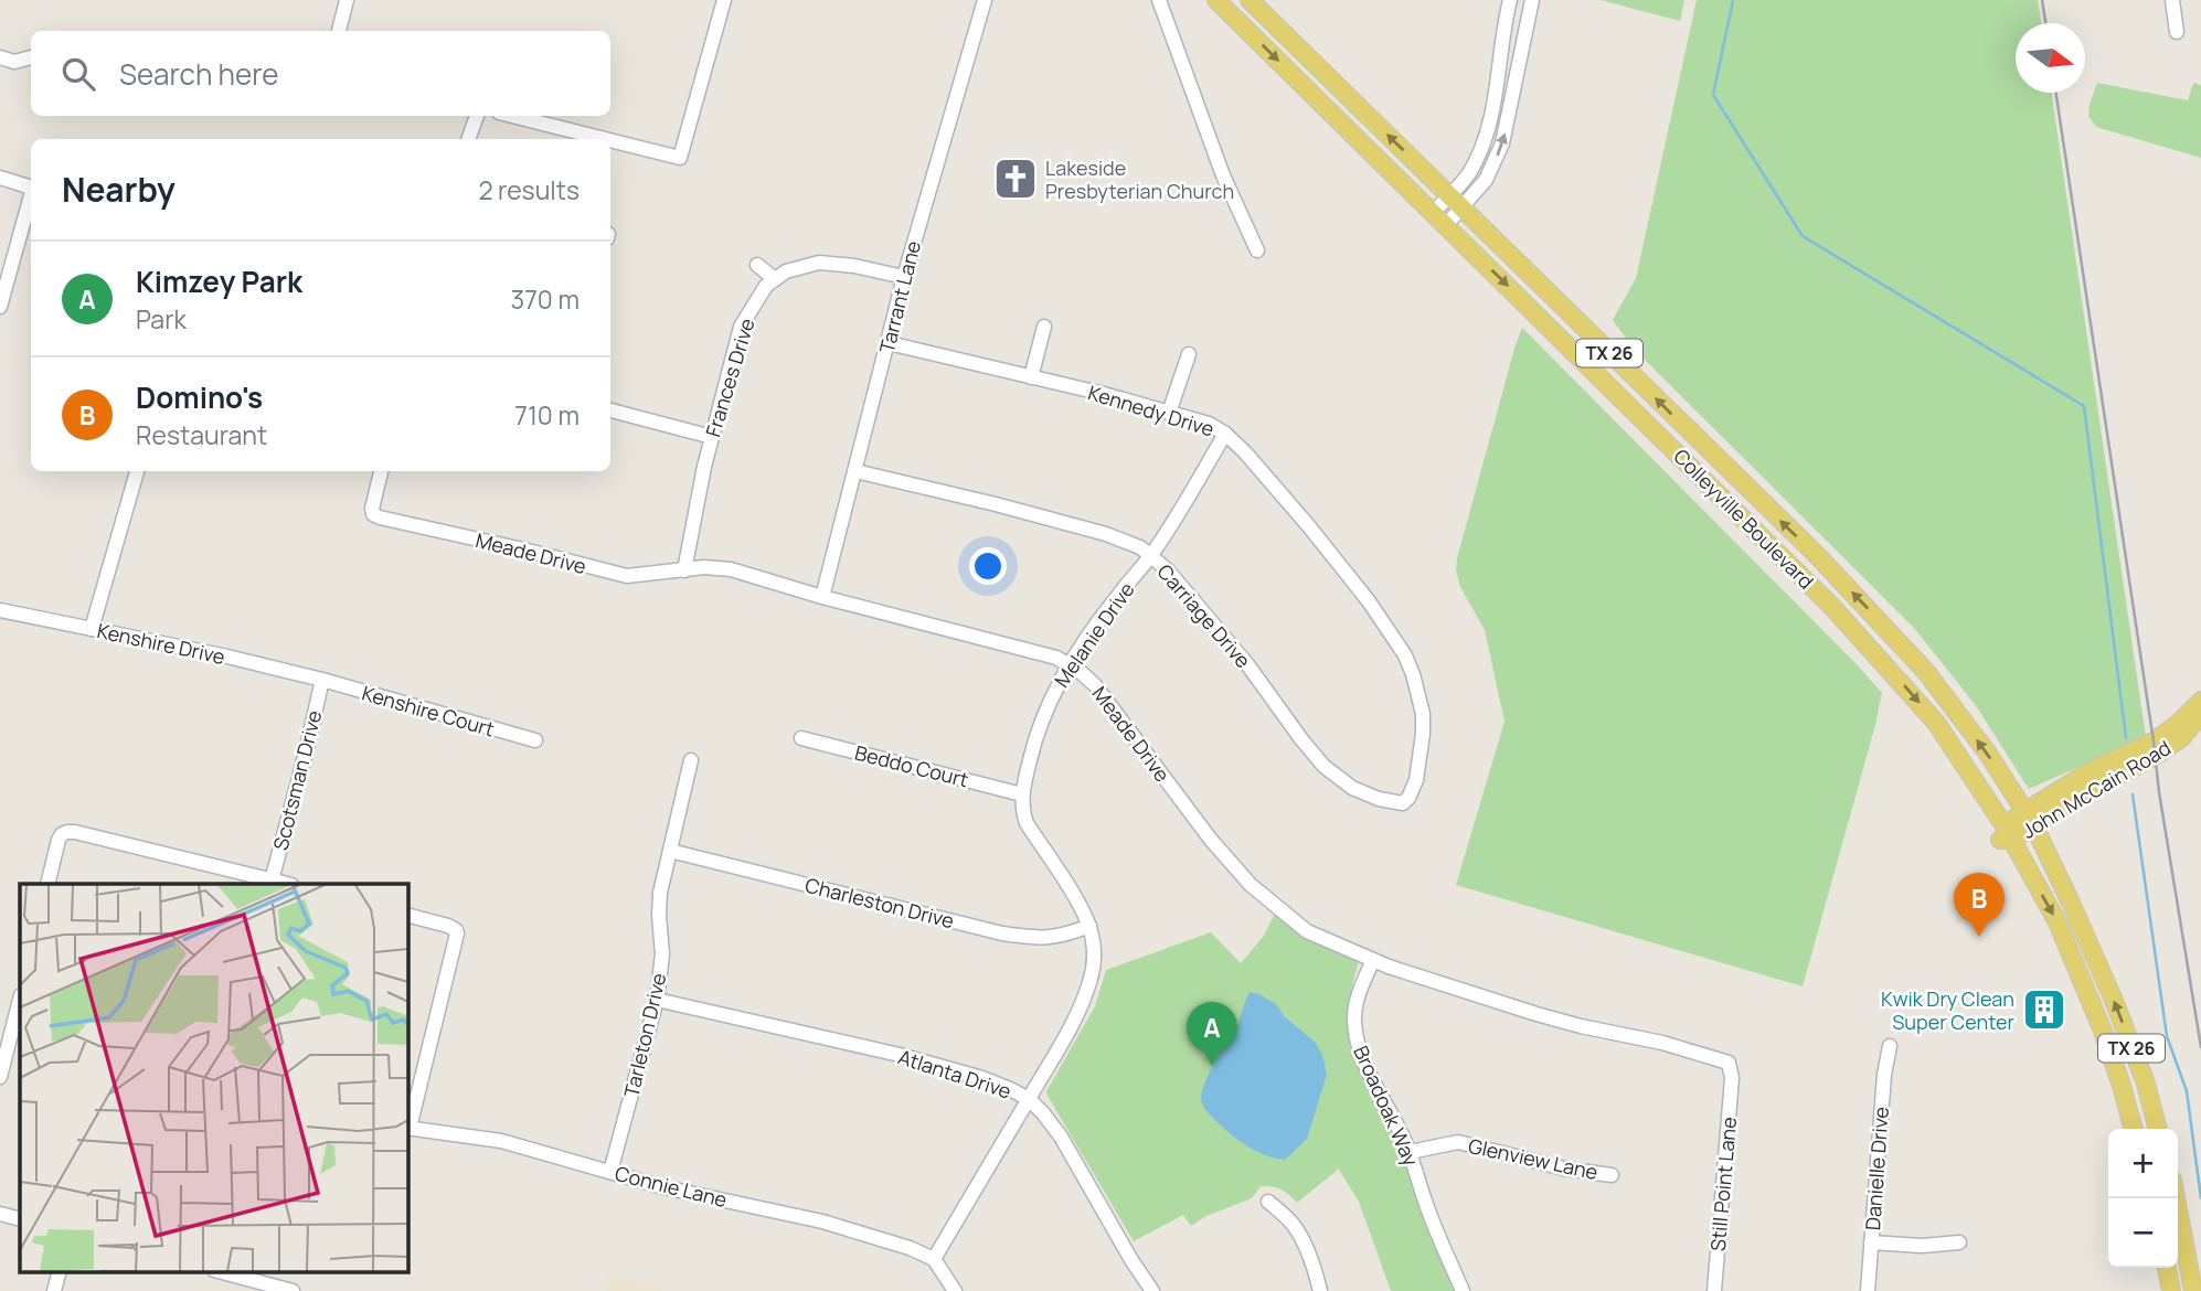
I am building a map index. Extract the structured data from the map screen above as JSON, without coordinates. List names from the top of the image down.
{
  "streets": {
    "main road": ["TX 26", "Colleyville Boulevard", "John McCain Road"],
    "street": [
      "Tarrant Lane",
      "Frances Drive",
      "Kennedy Drive",
      "Meade Drive",
      "Carriage Drive",
      "Melanie Drive",
      "Kenshire Drive",
      "Kenshire Court",
      "Beddo Court",
      "Scotsman Drive",
      "Charleston Drive",
      "Tarleton Drive",
      "Atlanta Drive",
      "Broadoak Way",
      "Glenview Lane",
      "Danielle Drive",
      "Still Point Lane",
      "Connie Lane"
    ]
  },
  "crossings": [
    ["Tarrant Lane", "Kennedy Drive"],
    ["Tarrant Lane", "Meade Drive"],
    ["Tarrant Lane", "Carriage Drive"],
    ["Frances Drive", "Meade Drive"],
    ["Kennedy Drive", "Carriage Drive"],
    ["Kennedy Drive", "Melanie Drive"],
    ["Colleyville Boulevard", "John McCain Road"],
    ["Meade Drive", "Melanie Drive"],
    ["Meade Drive", "Broadoak Way"],
    ["Meade Drive", "Still Point Lane"],
    ["Carriage Drive", "Melanie Drive"],
    ["Melanie Drive", "Beddo Court"],
    ["Melanie Drive", "Charleston Drive"],
    ["Melanie Drive", "Atlanta Drive"],
    ["Melanie Drive", "Connie Lane"],
    ["Kenshire Drive", "Kenshire Court"],
    ["Kenshire Drive", "Scotsman Drive"],
    ["Kenshire Court", "Scotsman Drive"],
    ["Charleston Drive", "Tarleton Drive"],
    ["Tarleton Drive", "Atlanta Drive"],
    ["Tarleton Drive", "Connie Lane"],
    ["Broadoak Way", "Glenview Lane"]
  ],
  "places": {
    "church": ["Lakeside Presbyterian Church"],
    "building": ["Kwik Dry Clean Super Center"]
  },
  "north": "right",
  "page": {
    "search": "Search here",
    "heading": ["Nearby", "2 results"],
    "list": [
      {
        "mark": "A",
        "name": "Kimzey Park",
        "note": "Park",
        "value": "370 m"
      },
      {
        "mark": "B",
        "name": "Domino's",
        "note": "Restaurant",
        "value": "710 m"
      }
    ],
    "pins": ["B", "A"],
    "map_buttons": ["+", "−"]
  }
}
